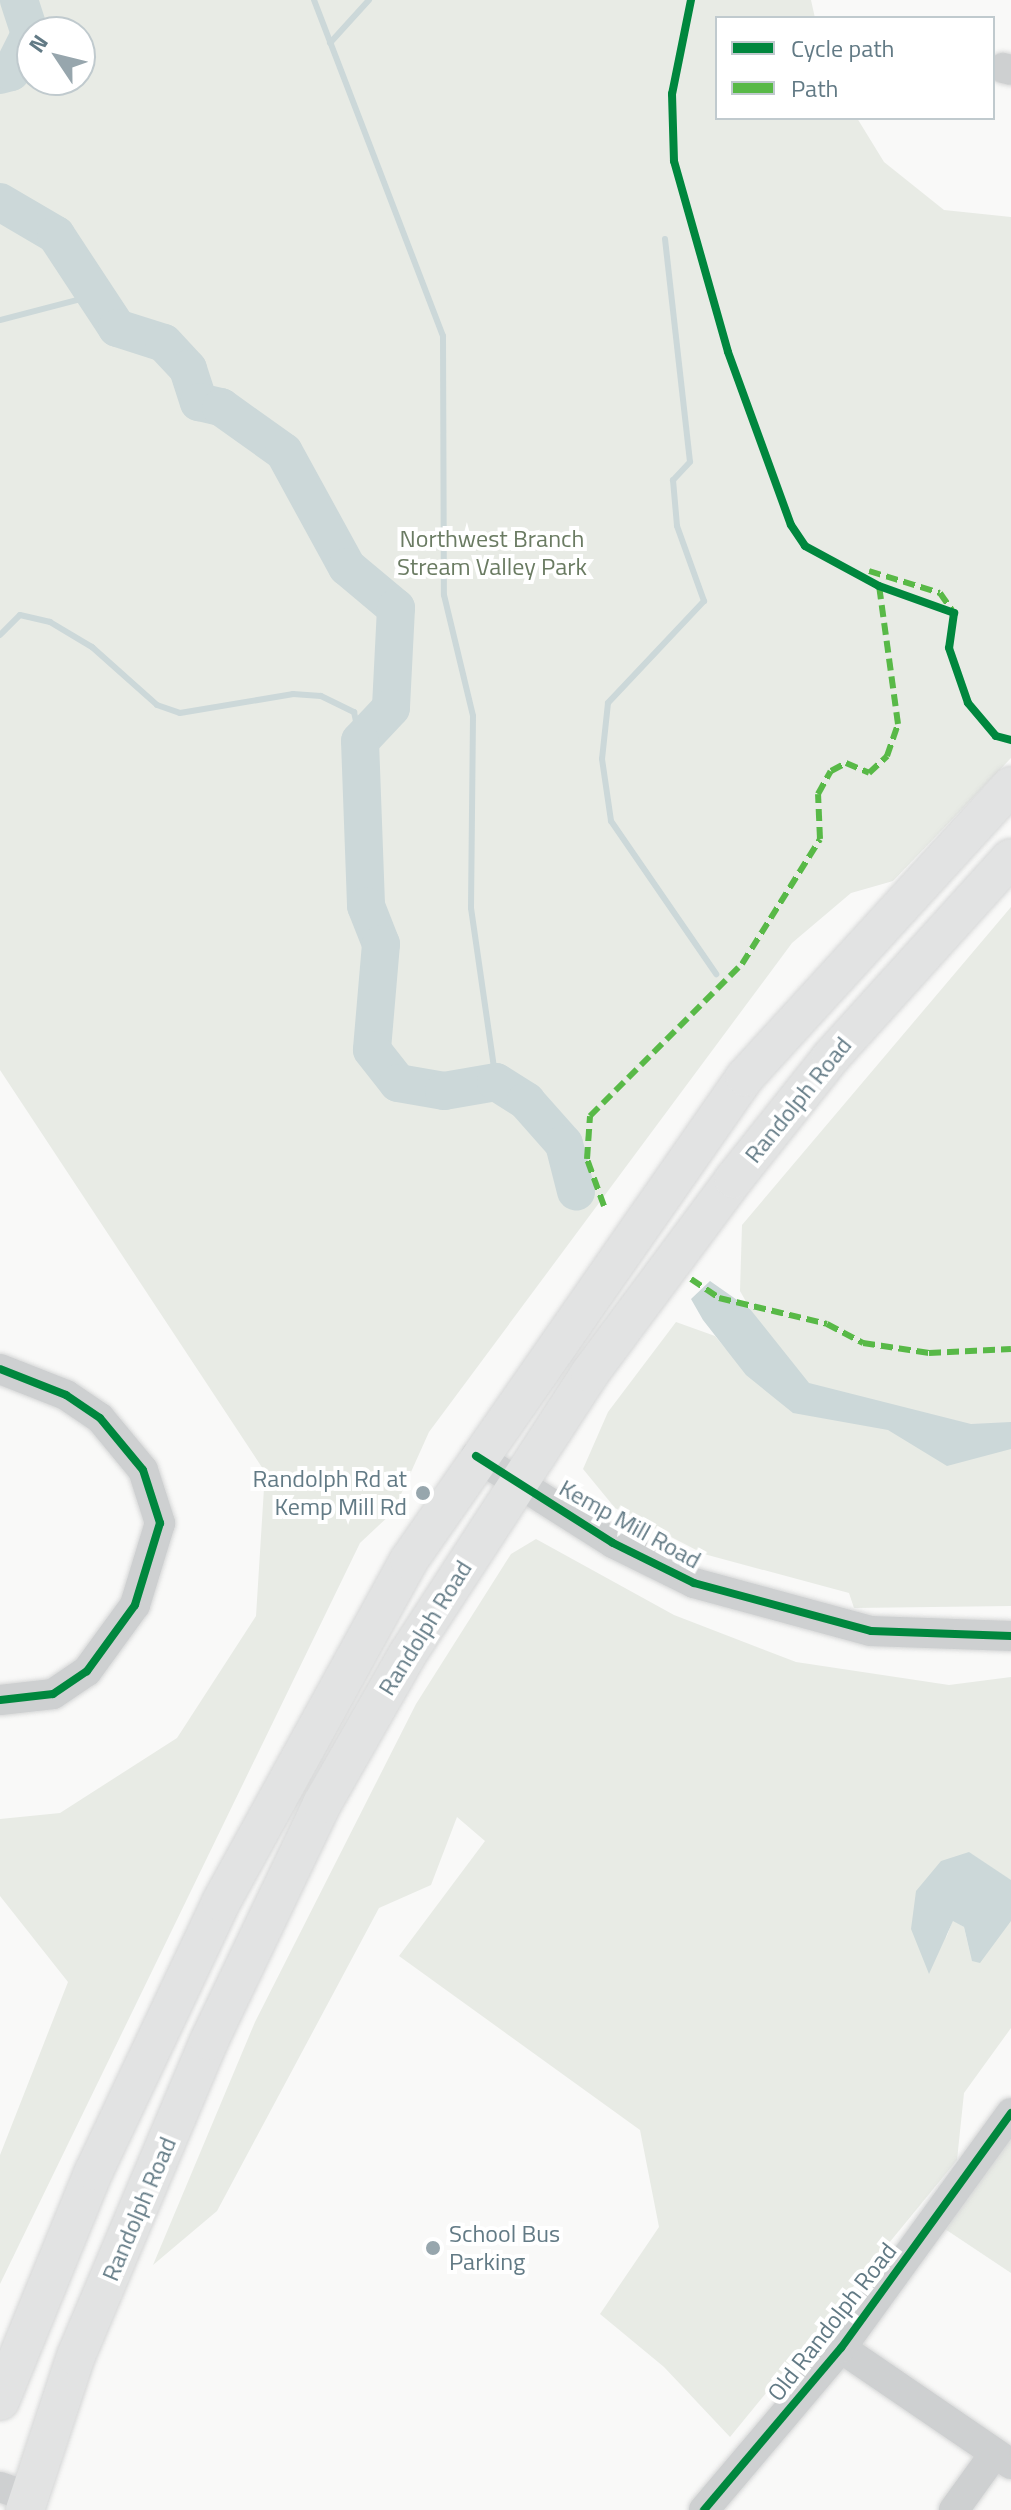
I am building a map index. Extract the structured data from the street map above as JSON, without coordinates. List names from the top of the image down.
{
  "streets": {
    "main road": ["Randolph Road"],
    "street": ["Kemp Mill Road", "Old Randolph Road"]
  },
  "crossings": [
    ["Randolph Road", "Kemp Mill Road"]
  ],
  "parks": ["Northwest Branch Stream Valley Park"],
  "places": ["Randolph Rd at Kemp Mill Rd", "School Bus Parking"],
  "legend": ["Cycle path", "Path"],
  "north": "top left"
}
